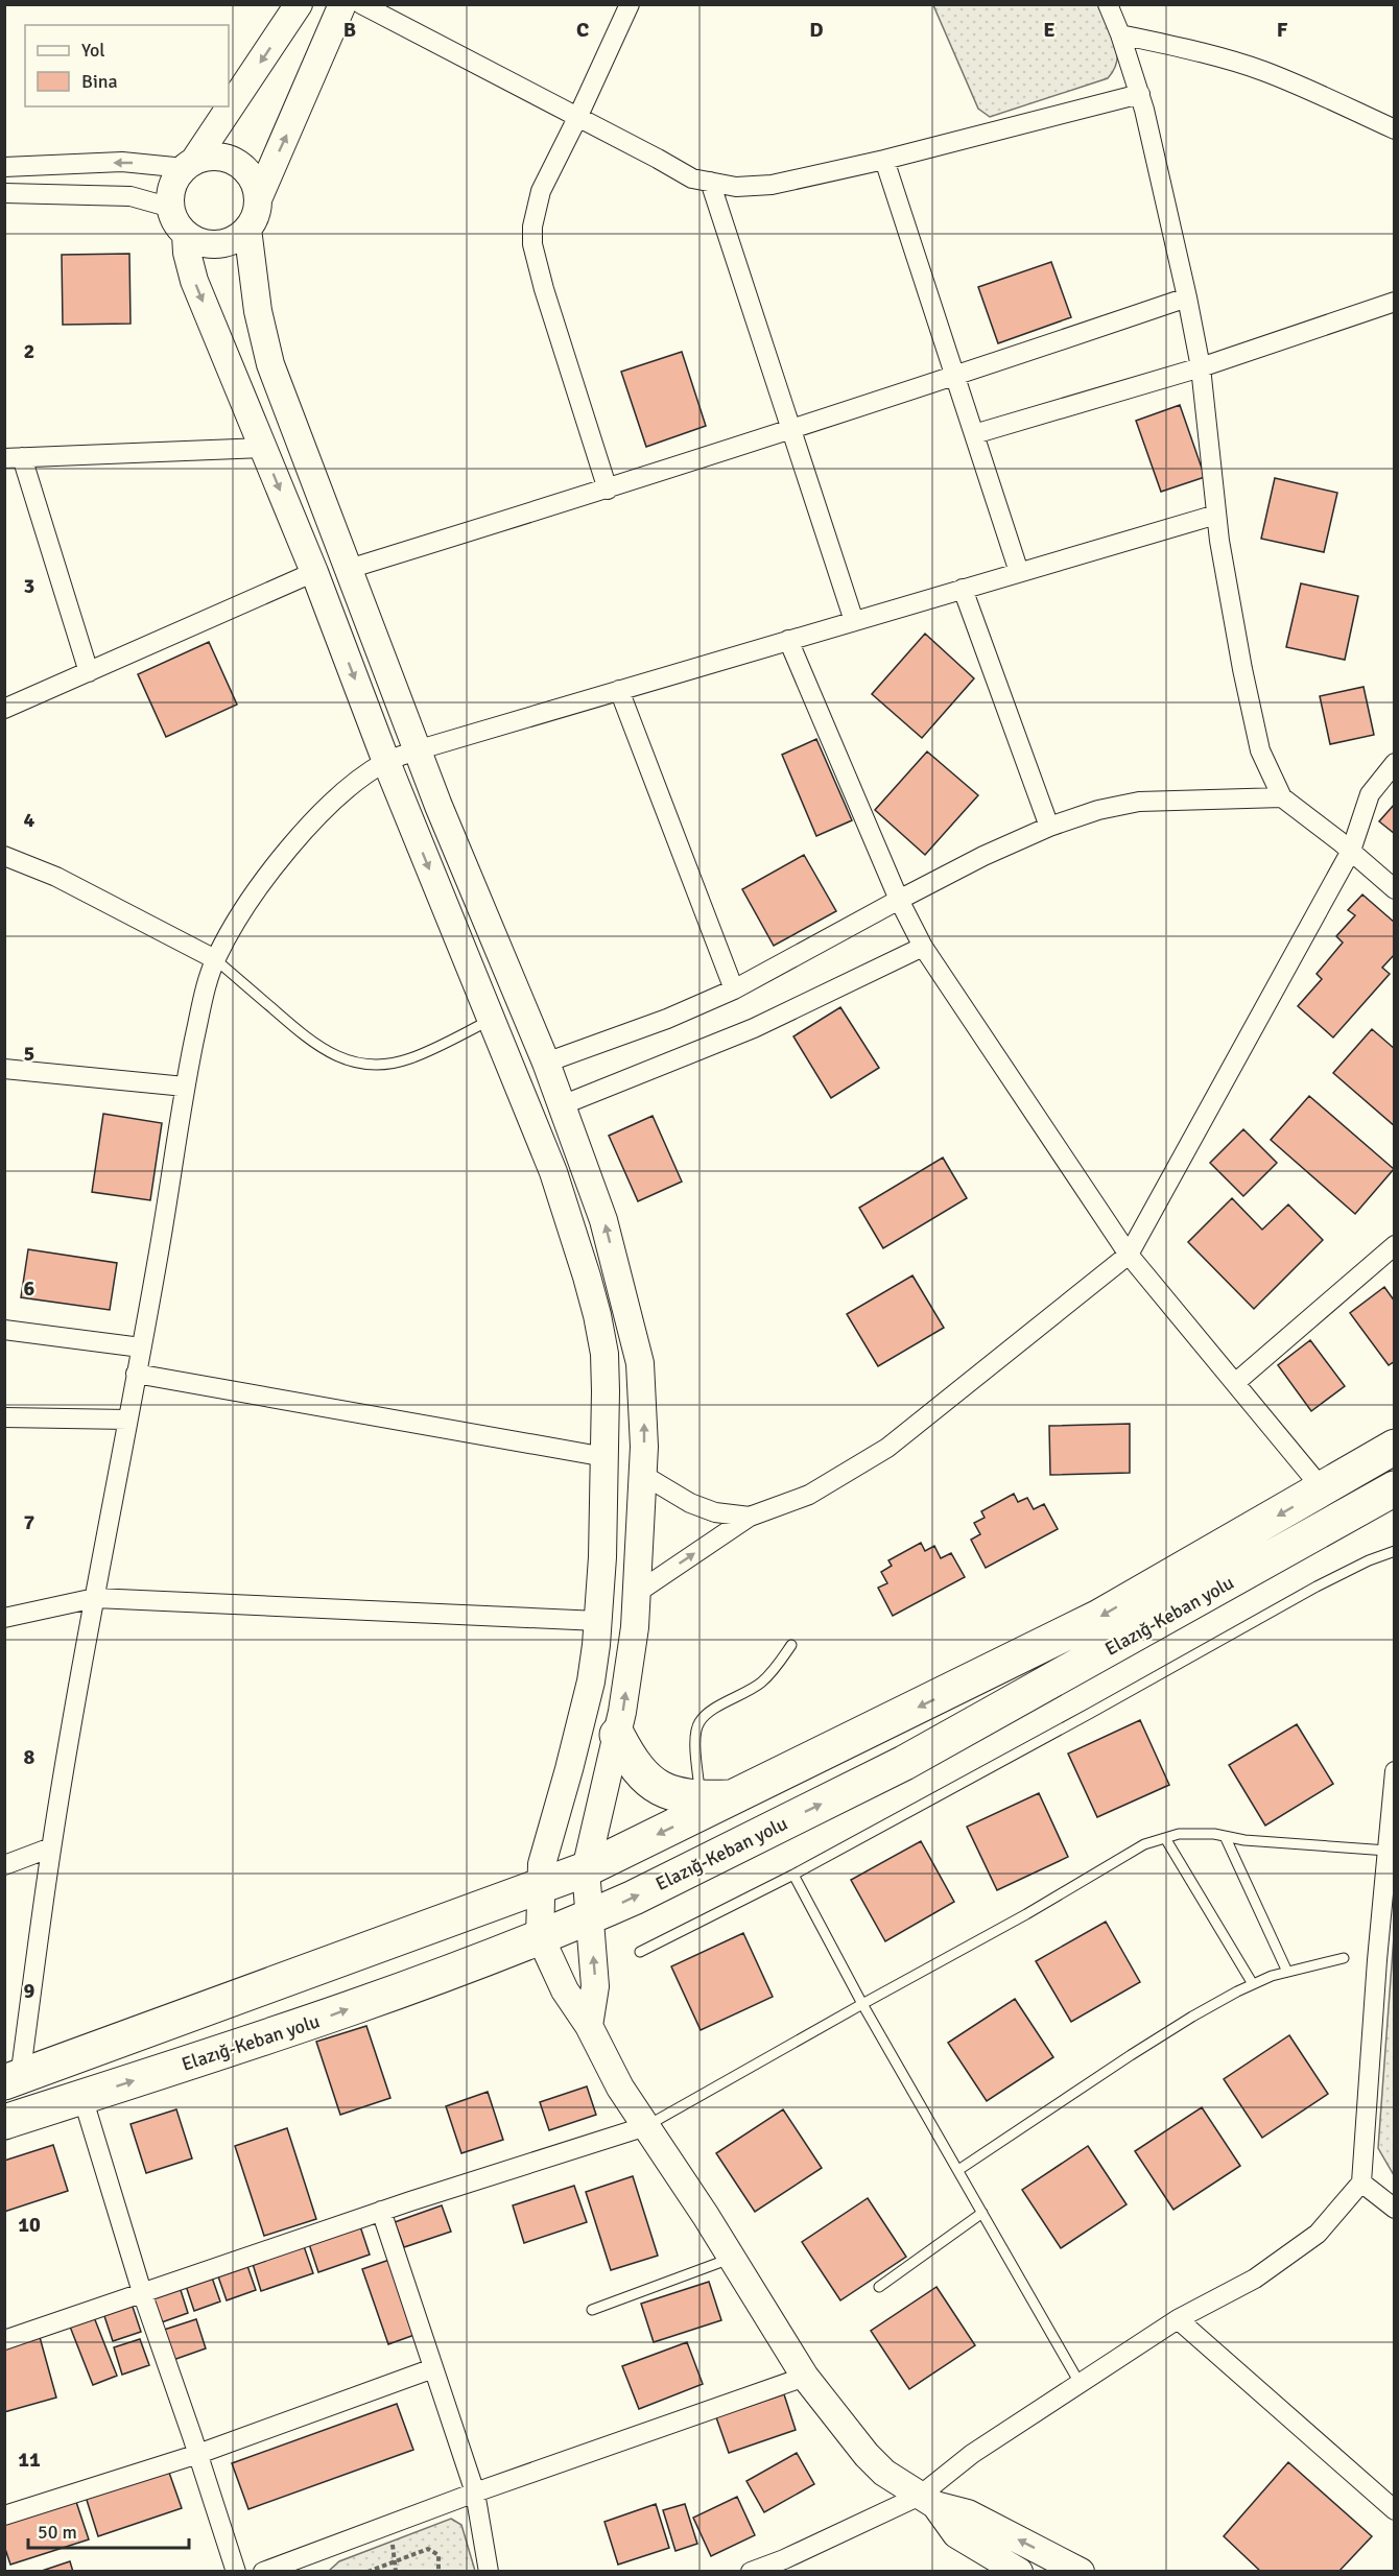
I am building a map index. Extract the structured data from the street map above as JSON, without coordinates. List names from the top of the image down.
{
  "streets": {
    "highway": ["Elazığ-Keban yolu"]
  },
  "legend": ["Yol", "Bina"],
  "scale_bar": "50 m",
  "grid": {
    "columns": [
      "B",
      "C",
      "D",
      "E",
      "F"
    ],
    "rows": [
      "2",
      "3",
      "4",
      "5",
      "6",
      "7",
      "8",
      "9",
      "10",
      "11"
    ]
  }
}
